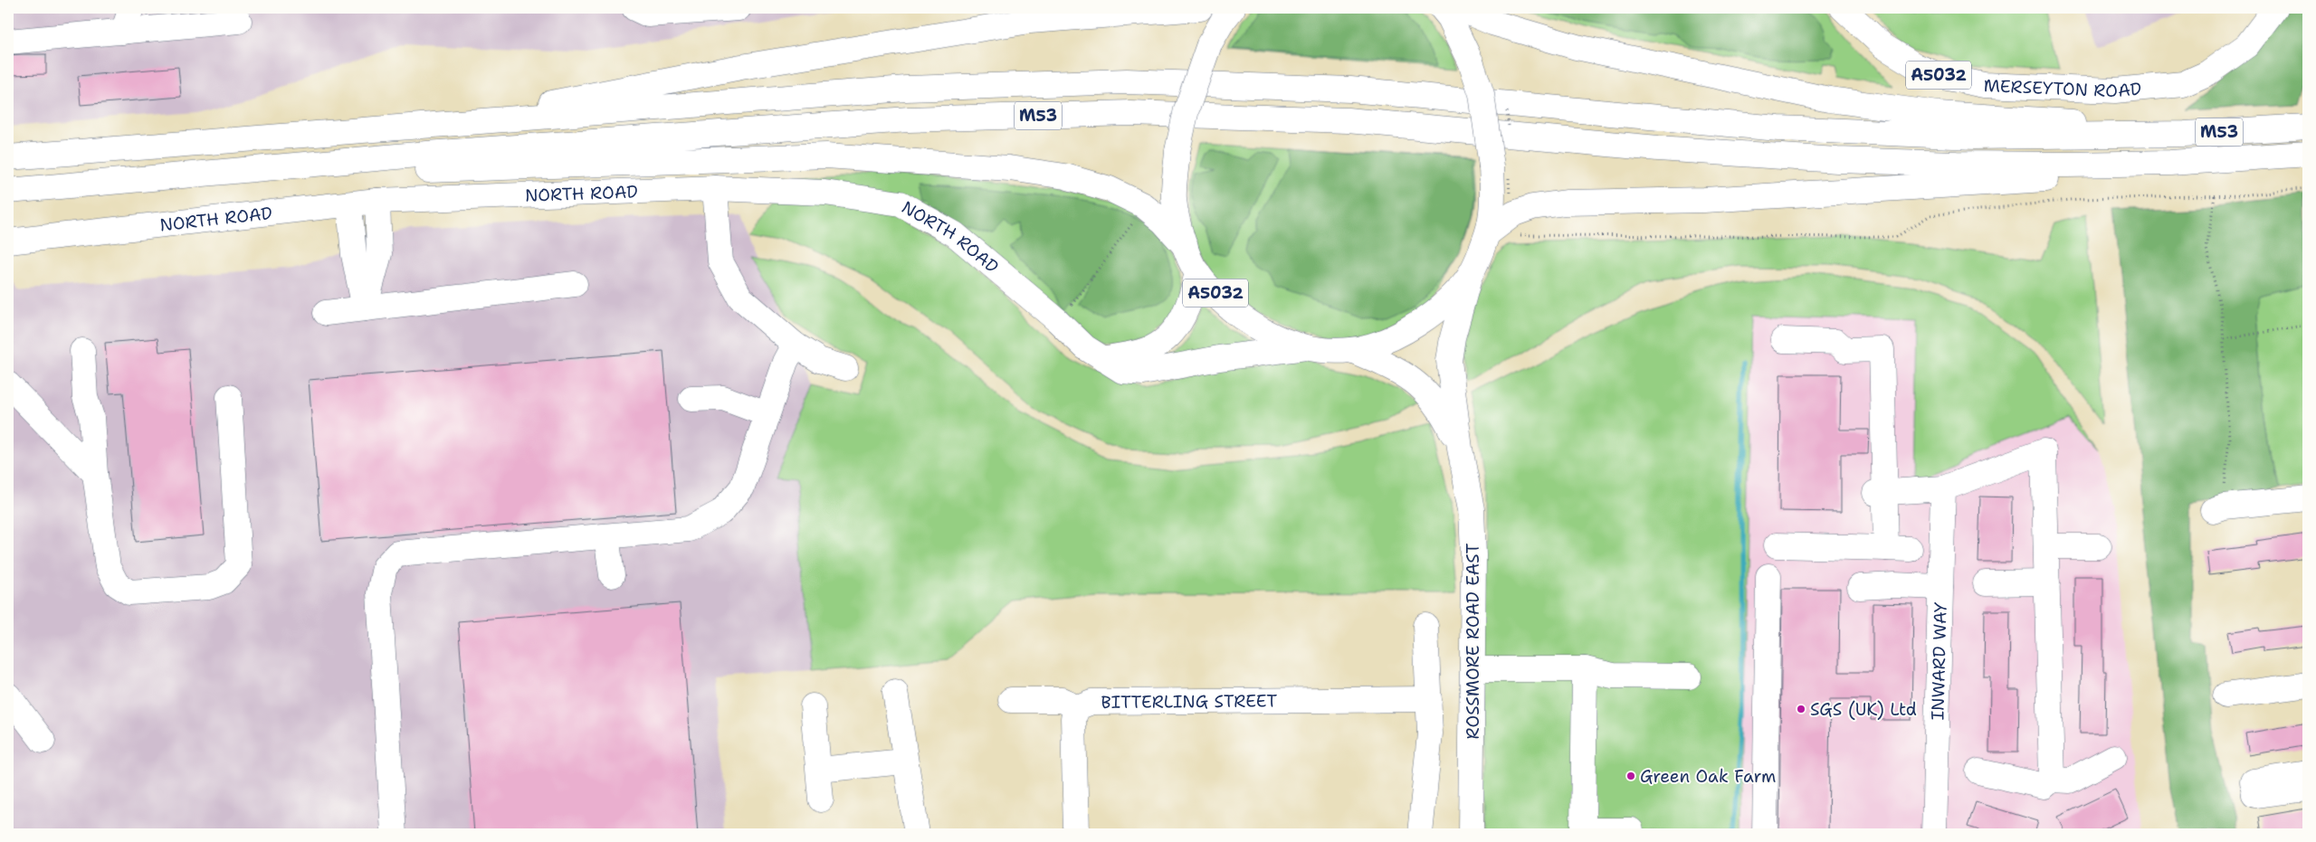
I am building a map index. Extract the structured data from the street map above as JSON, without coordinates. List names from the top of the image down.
{
  "streets": {
    "main road": [
      "A5032",
      "MERSEYTON ROAD",
      "M53",
      "NORTH ROAD",
      "ROSSMORE ROAD EAST",
      "INWARD WAY",
      "BITTERLING STREET"
    ]
  },
  "crossings": [
    ["A5032", "NORTH ROAD"],
    ["A5032", "ROSSMORE ROAD EAST"]
  ],
  "places": ["SGS (UK) Ltd", "Green Oak Farm"]
}
